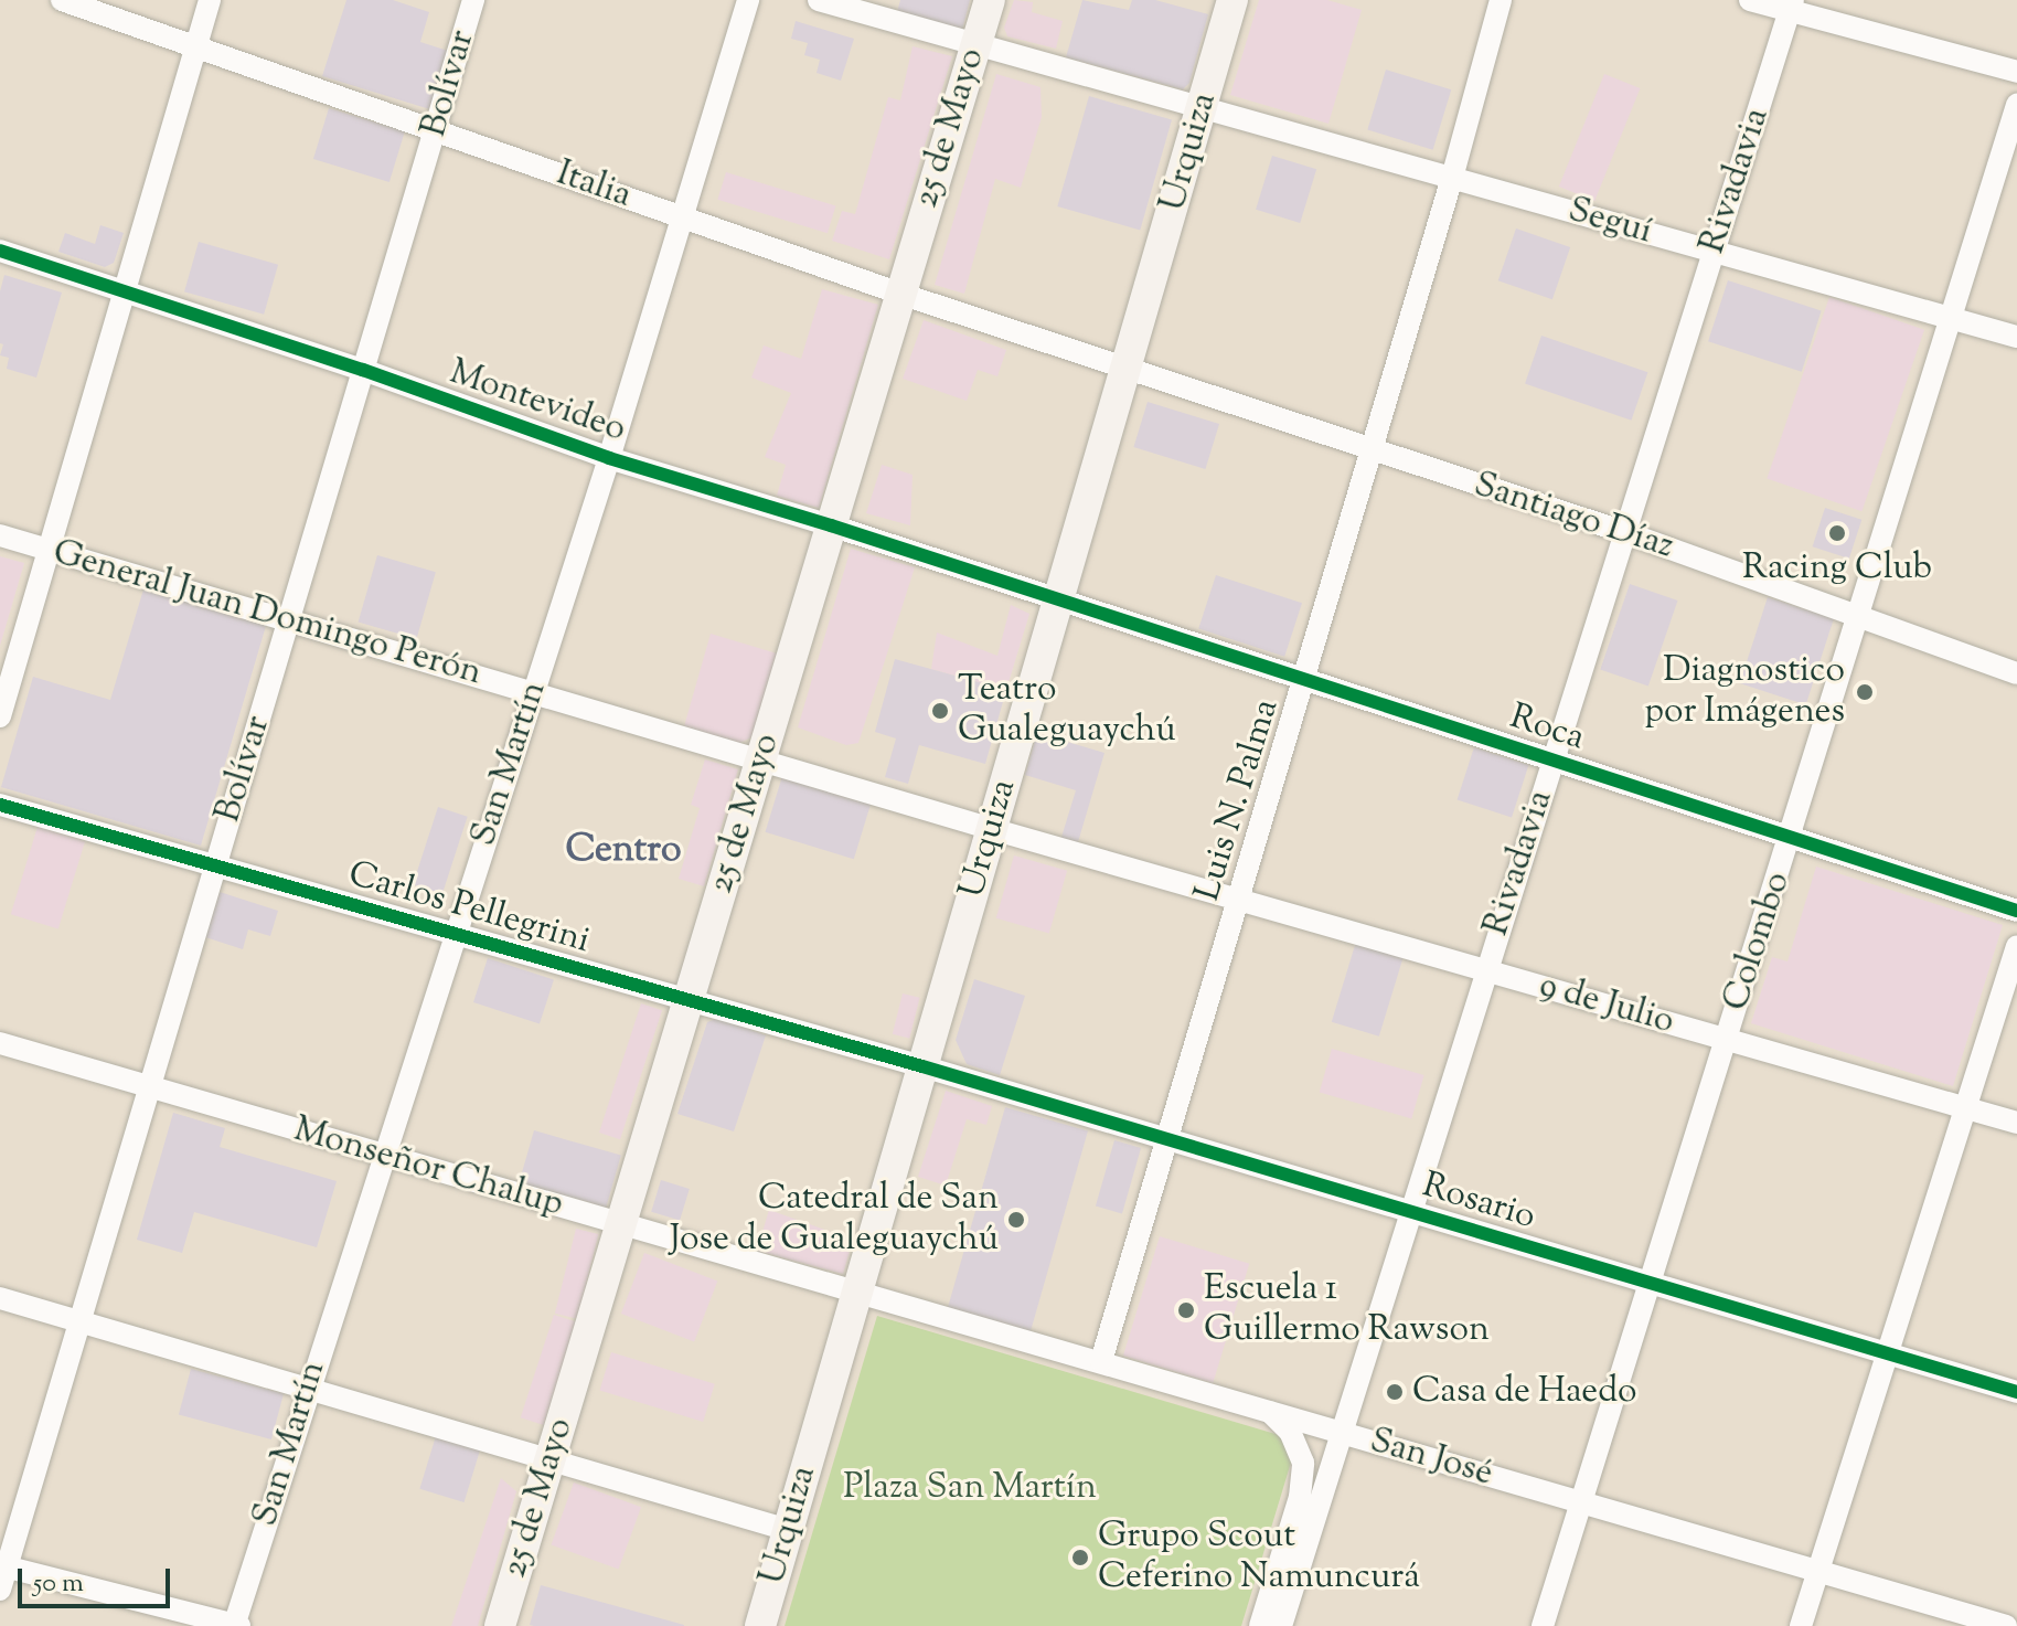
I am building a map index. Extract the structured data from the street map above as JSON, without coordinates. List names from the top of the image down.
{
  "streets": {
    "street": [
      "Bolívar",
      "25 de Mayo",
      "Urquiza",
      "Rivadavia",
      "Italia",
      "Seguí",
      "Montevideo",
      "Santiago Díaz",
      "General Juan Domingo Perón",
      "Roca",
      "San Martín",
      "Luis N. Palma",
      "Carlos Pellegrini",
      "Colombo",
      "9 de Julio",
      "Monseñor Chalup",
      "Rosario",
      "San José"
    ]
  },
  "crossings": [
    ["Bolívar", "Italia"],
    ["Bolívar", "Montevideo"],
    ["Bolívar", "General Juan Domingo Perón"],
    ["Bolívar", "Carlos Pellegrini"],
    ["Bolívar", "Monseñor Chalup"],
    ["25 de Mayo", "Italia"],
    ["25 de Mayo", "Seguí"],
    ["25 de Mayo", "Montevideo"],
    ["25 de Mayo", "General Juan Domingo Perón"],
    ["25 de Mayo", "Carlos Pellegrini"],
    ["25 de Mayo", "Monseñor Chalup"],
    ["Urquiza", "Italia"],
    ["Urquiza", "Seguí"],
    ["Urquiza", "Montevideo"],
    ["Urquiza", "Santiago Díaz"],
    ["Urquiza", "General Juan Domingo Perón"],
    ["Urquiza", "Roca"],
    ["Urquiza", "Carlos Pellegrini"],
    ["Urquiza", "9 de Julio"],
    ["Urquiza", "Monseñor Chalup"],
    ["Urquiza", "Rosario"],
    ["Urquiza", "San José"],
    ["Rivadavia", "Seguí"],
    ["Rivadavia", "Santiago Díaz"],
    ["Rivadavia", "Roca"],
    ["Rivadavia", "9 de Julio"],
    ["Rivadavia", "Rosario"],
    ["Rivadavia", "San José"],
    ["Italia", "Santiago Díaz"],
    ["Italia", "San Martín"],
    ["Seguí", "Luis N. Palma"],
    ["Seguí", "Colombo"],
    ["Montevideo", "Roca"],
    ["Montevideo", "San Martín"],
    ["Santiago Díaz", "Luis N. Palma"],
    ["Santiago Díaz", "Colombo"],
    ["General Juan Domingo Perón", "San Martín"],
    ["General Juan Domingo Perón", "9 de Julio"],
    ["Roca", "Luis N. Palma"],
    ["Roca", "Colombo"],
    ["San Martín", "Carlos Pellegrini"],
    ["San Martín", "Monseñor Chalup"],
    ["Luis N. Palma", "9 de Julio"],
    ["Luis N. Palma", "Rosario"],
    ["Luis N. Palma", "San José"],
    ["Carlos Pellegrini", "Rosario"],
    ["Colombo", "9 de Julio"],
    ["Colombo", "Rosario"],
    ["Colombo", "San José"],
    ["Monseñor Chalup", "San José"]
  ],
  "districts": ["Centro"],
  "parks": ["Plaza San Martín"],
  "places": [
    "Racing Club",
    "Diagnostico por Imágenes",
    "Teatro Gualeguaychú",
    "Catedral de San Jose de Gualeguaychú",
    "Escuela 1 Guillermo Rawson",
    "Casa de Haedo",
    "Grupo Scout Ceferino Namuncurá"
  ],
  "scale_bar": "50 m"
}
